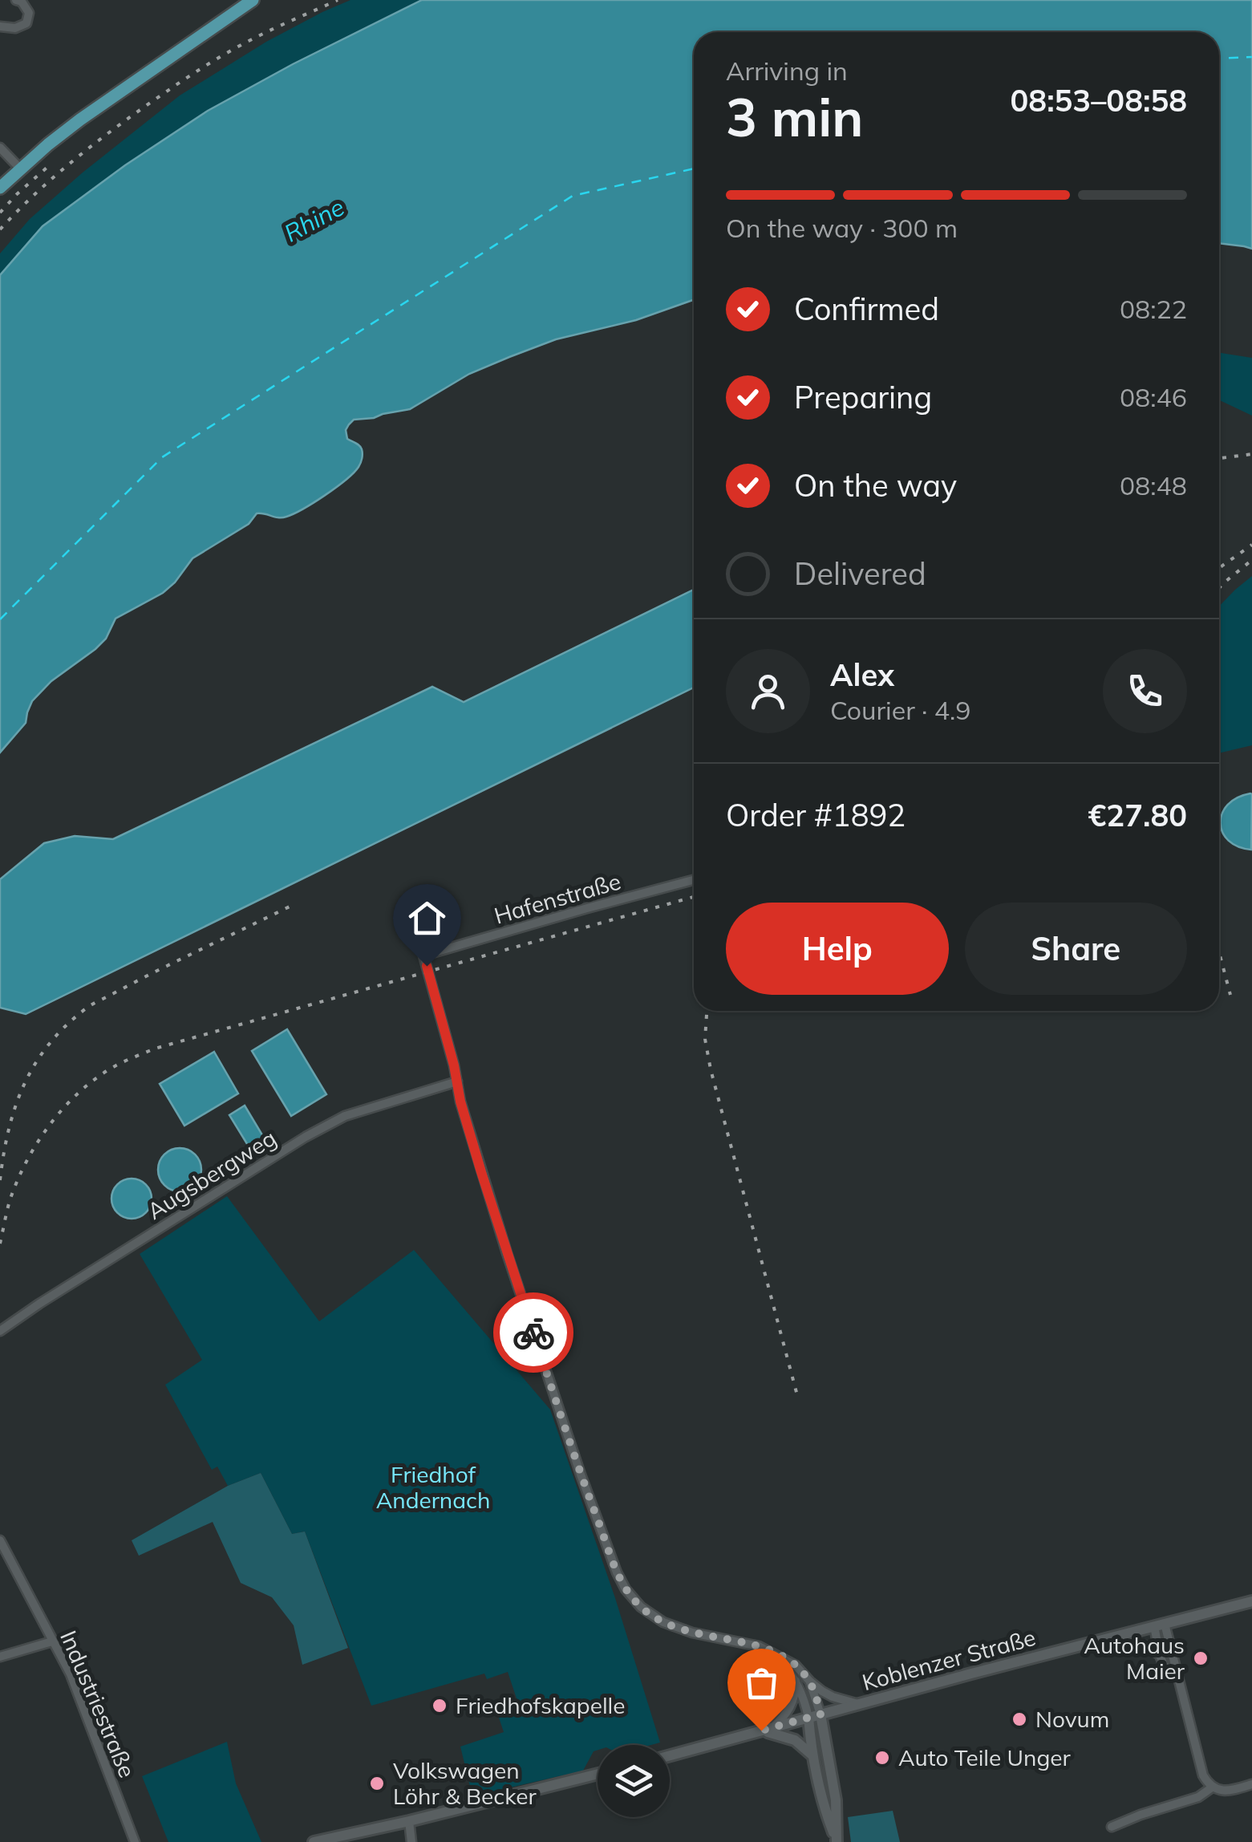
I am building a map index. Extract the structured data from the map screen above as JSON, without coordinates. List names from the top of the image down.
{
  "streets": {
    "street": [
      "Hafenstraße",
      "Augsbergweg",
      "Koblenzer Straße",
      "Industriestraße"
    ]
  },
  "crossings": [
    ["Hafenstraße", "Augsbergweg"]
  ],
  "water": ["Rhine"],
  "parks": ["Friedhof Andernach"],
  "places": [
    "Autohaus Maier",
    "Friedhofskapelle",
    "Novum",
    "Auto Teile Unger",
    "Volkswagen Löhr & Becker"
  ],
  "page": {
    "heading": ["3 min", "Arriving in", "08:53–08:58"],
    "panel": [
      "Alex",
      "Courier · 4.9",
      "Order #1892",
      "€27.80"
    ],
    "bar": "On the way · 300 m",
    "list": [
      ["Confirmed", "08:22"],
      ["Preparing", "08:46"],
      ["On the way", "08:48"],
      "Delivered"
    ],
    "buttons": ["Help", "Share"]
  }
}
